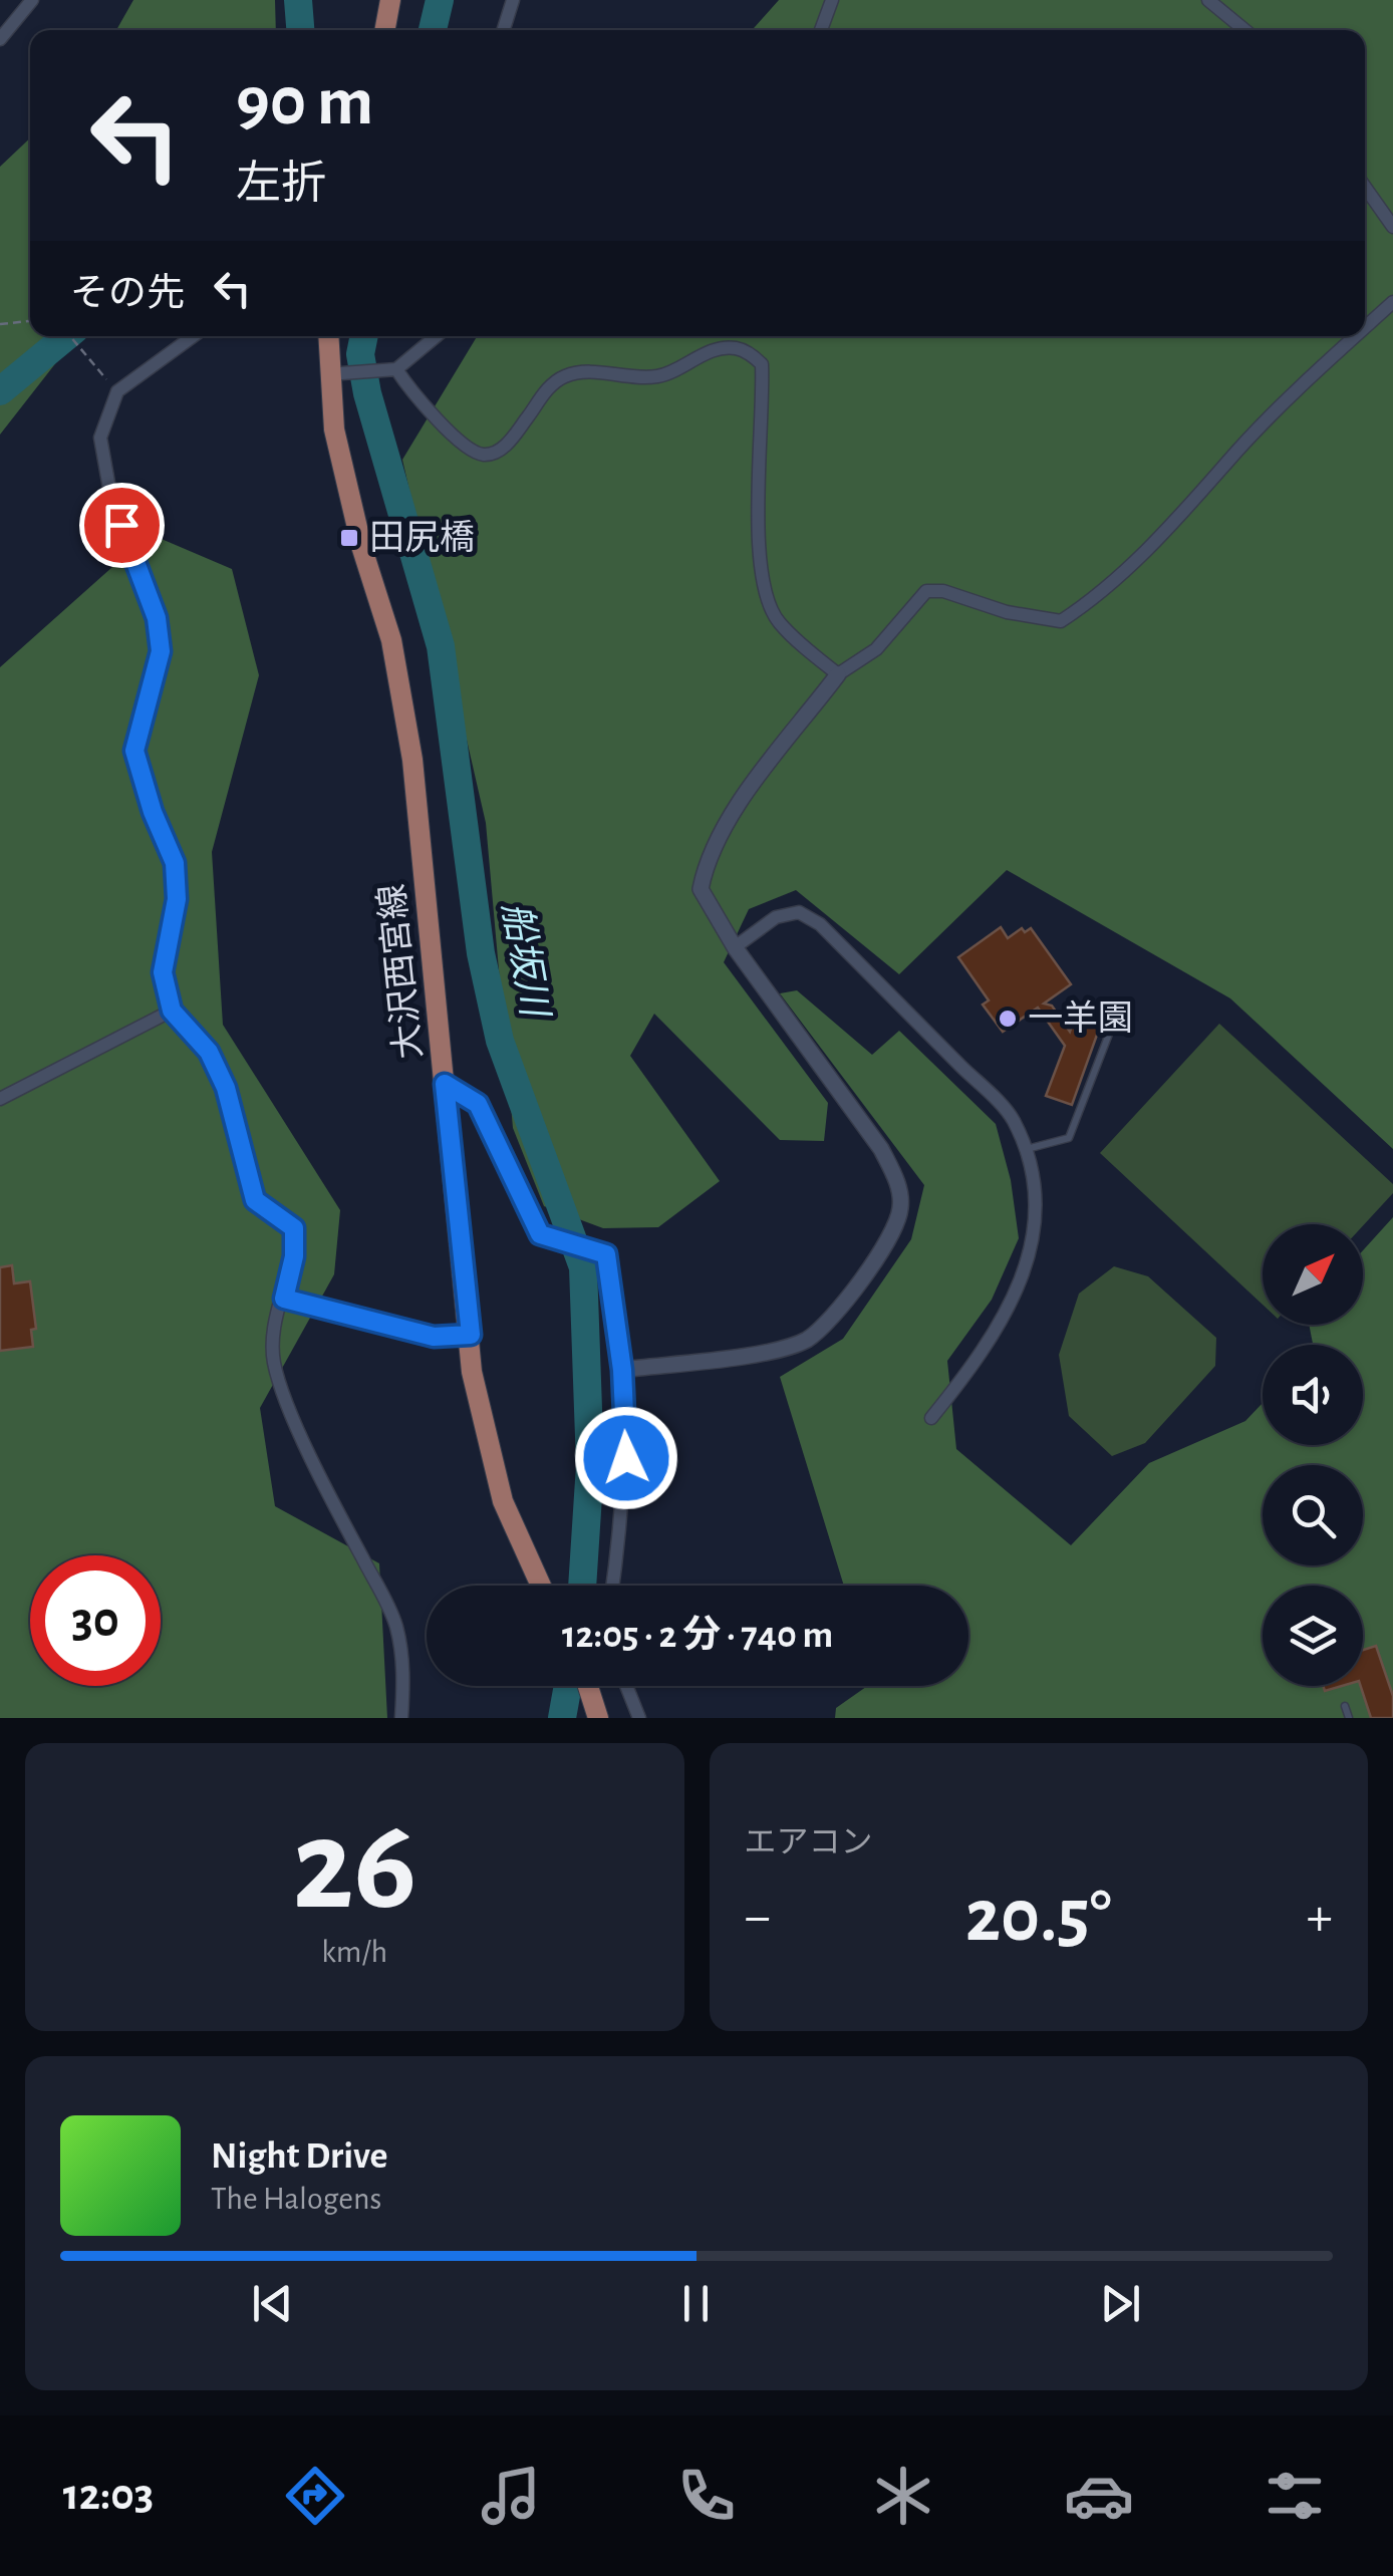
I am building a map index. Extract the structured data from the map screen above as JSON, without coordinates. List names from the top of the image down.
{
  "streets": {
    "main road": ["大沢西宮線"]
  },
  "water": ["船坂川"],
  "places": {
    "transit": ["田尻橋"],
    "other": ["一羊園"]
  },
  "north": "top right",
  "page": {
    "turn": ["90 m", "左折"],
    "then": "その先",
    "limit": "30",
    "trip": "12:05 · 2 分 · 740 m",
    "tile": [
      ["26", "km/h"],
      "エアコン"
    ],
    "heat": ["−", "20.5°", "+"],
    "song": ["Night Drive", "The Halogens"],
    "tabs": "12:03"
  }
}
